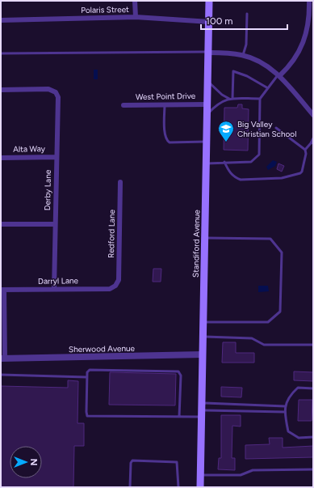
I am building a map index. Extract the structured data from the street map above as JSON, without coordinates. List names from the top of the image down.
{
  "streets": {
    "main road": ["Standiford Avenue"],
    "street": [
      "Polaris Street",
      "West Point Drive",
      "Alta Way",
      "Derby Lane",
      "Redford Lane",
      "Darryl Lane",
      "Sherwood Avenue"
    ]
  },
  "crossings": [
    ["Polaris Street", "Standiford Avenue"],
    ["West Point Drive", "Standiford Avenue"],
    ["Alta Way", "Derby Lane"],
    ["Derby Lane", "Darryl Lane"],
    ["Redford Lane", "Darryl Lane"],
    ["Standiford Avenue", "Sherwood Avenue"]
  ],
  "places": {
    "school or university": ["Big Valley Christian School"]
  },
  "scale_bar": "100 m",
  "north": "right"
}
